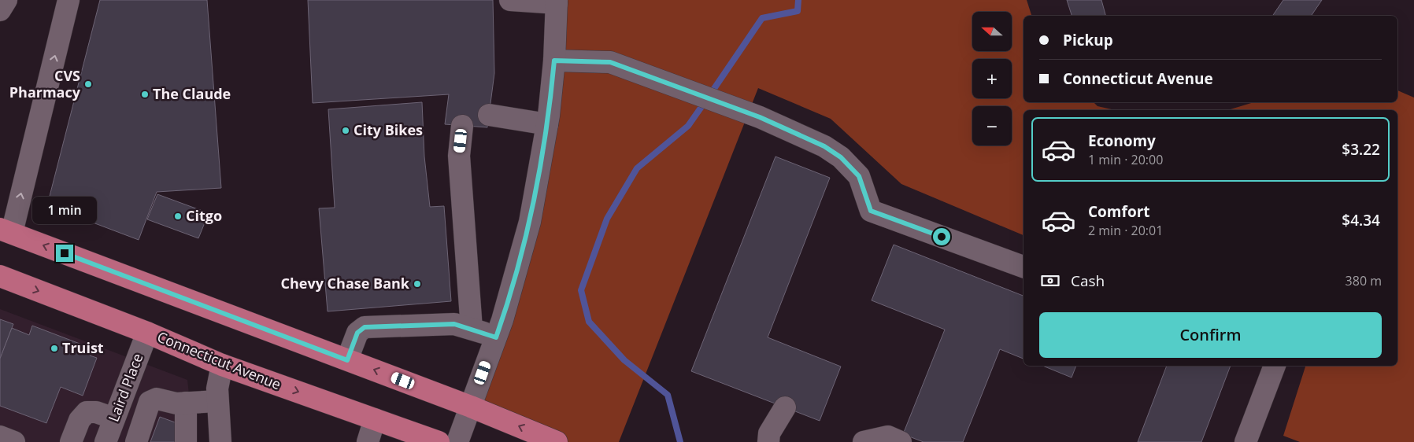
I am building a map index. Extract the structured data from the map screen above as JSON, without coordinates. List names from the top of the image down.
{
  "streets": {
    "main road": ["Connecticut Avenue"],
    "street": ["Laird Place"]
  },
  "crossings": [
    ["Connecticut Avenue", "Laird Place"]
  ],
  "places": [
    "CVS Pharmacy",
    "The Claude",
    "City Bikes",
    "Citgo",
    "Chevy Chase Bank",
    "Truist"
  ],
  "north": "left",
  "page": {
    "map_buttons": ["+", "−"],
    "banner": ["Pickup", "Connecticut Avenue"],
    "list": [
      {
        "name": "Economy",
        "note": "1 min · 20:00",
        "value": "$3.22"
      },
      {
        "name": "Comfort",
        "note": "2 min · 20:01",
        "value": "$4.34"
      }
    ],
    "bubble": "1 min",
    "pay": ["Cash", "380 m"],
    "buttons": "Confirm"
  }
}
